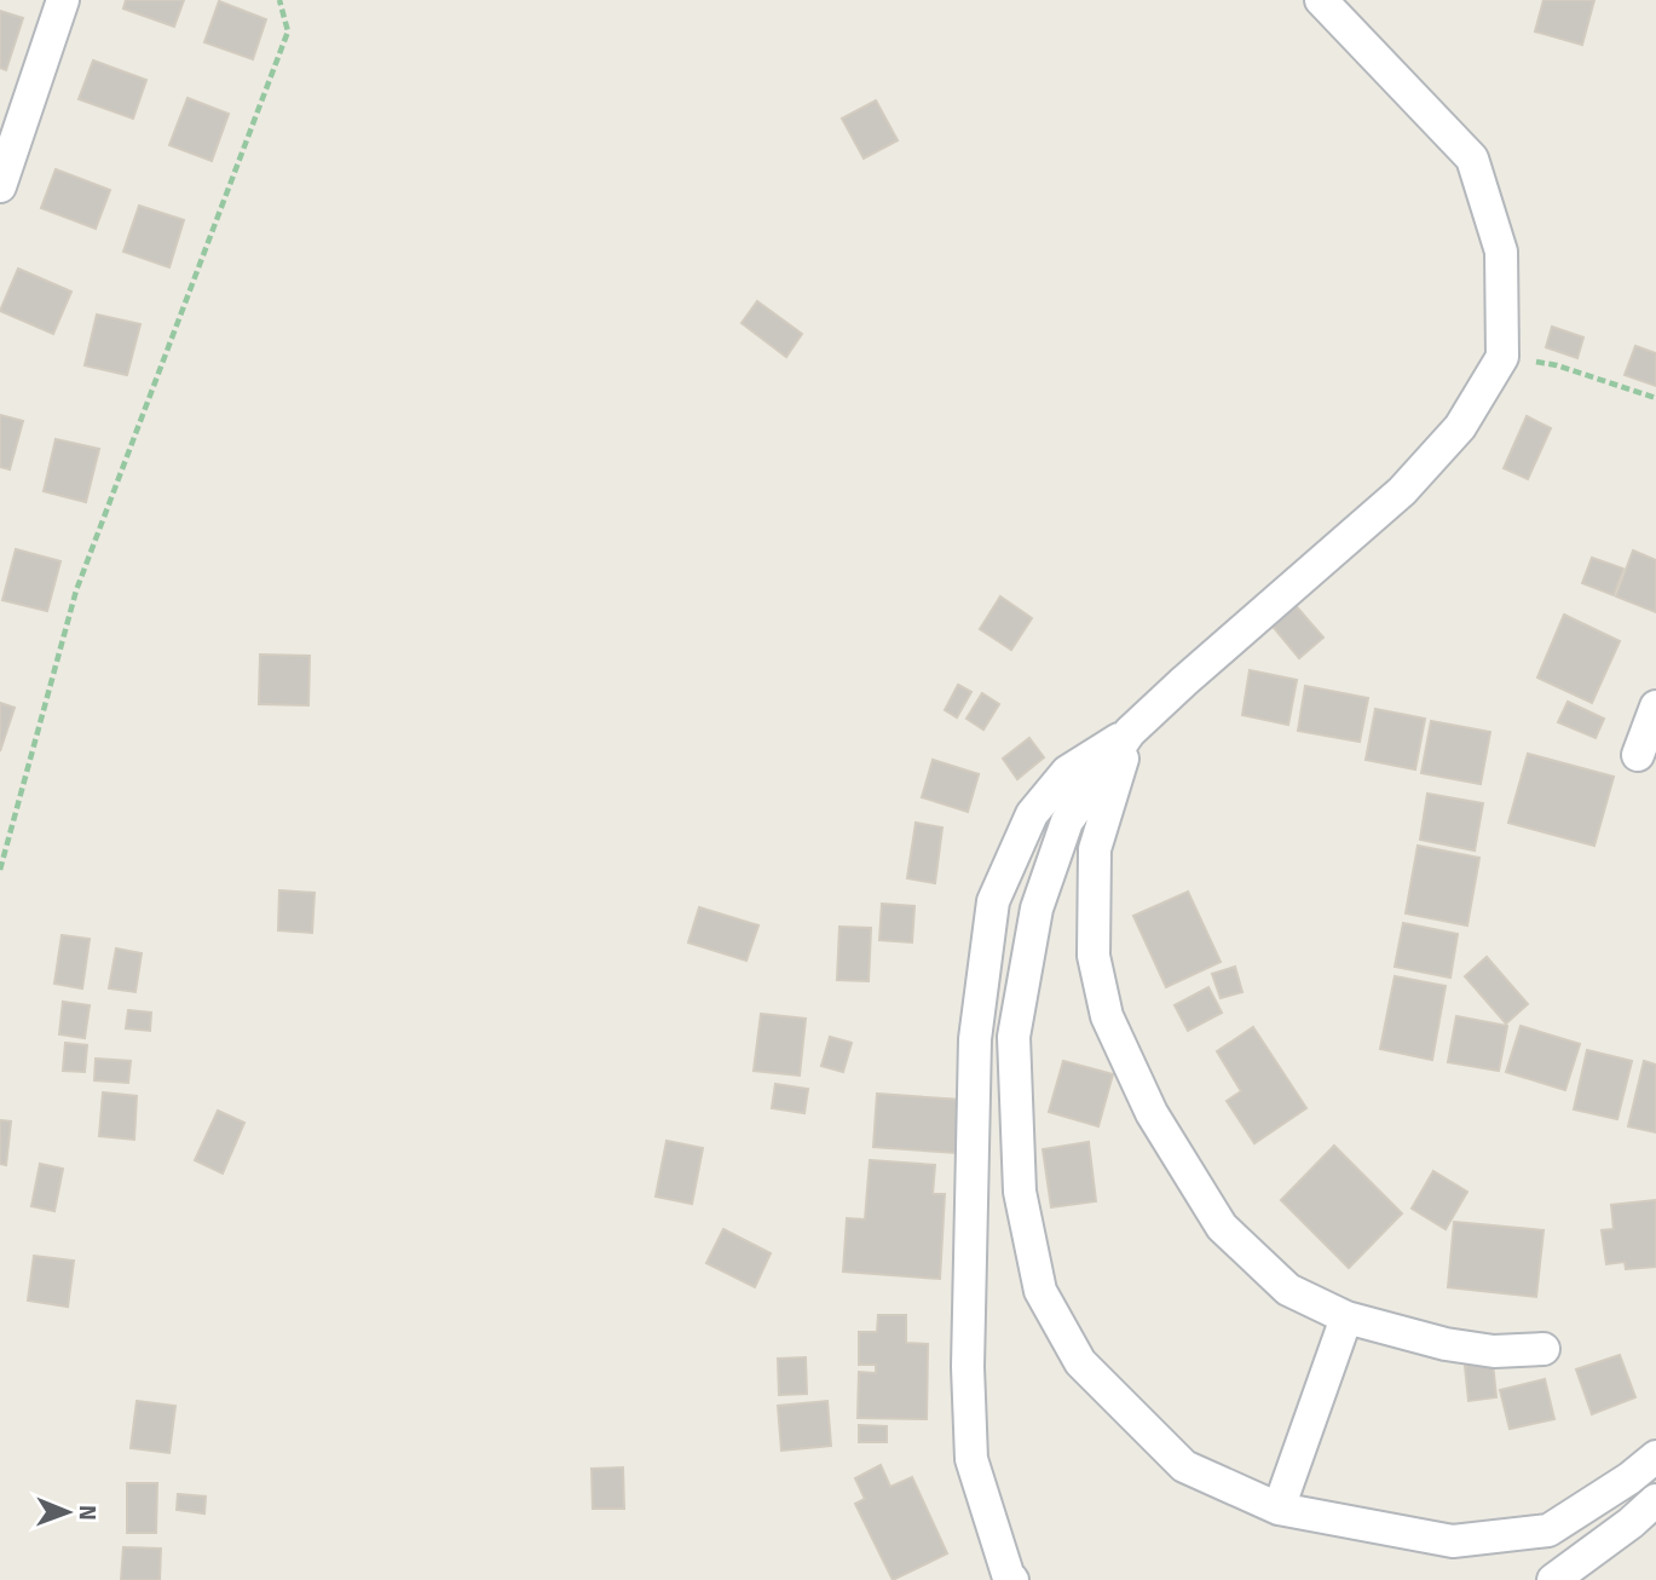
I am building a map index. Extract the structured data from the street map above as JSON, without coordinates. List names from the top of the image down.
{
  "north": "right"
}
